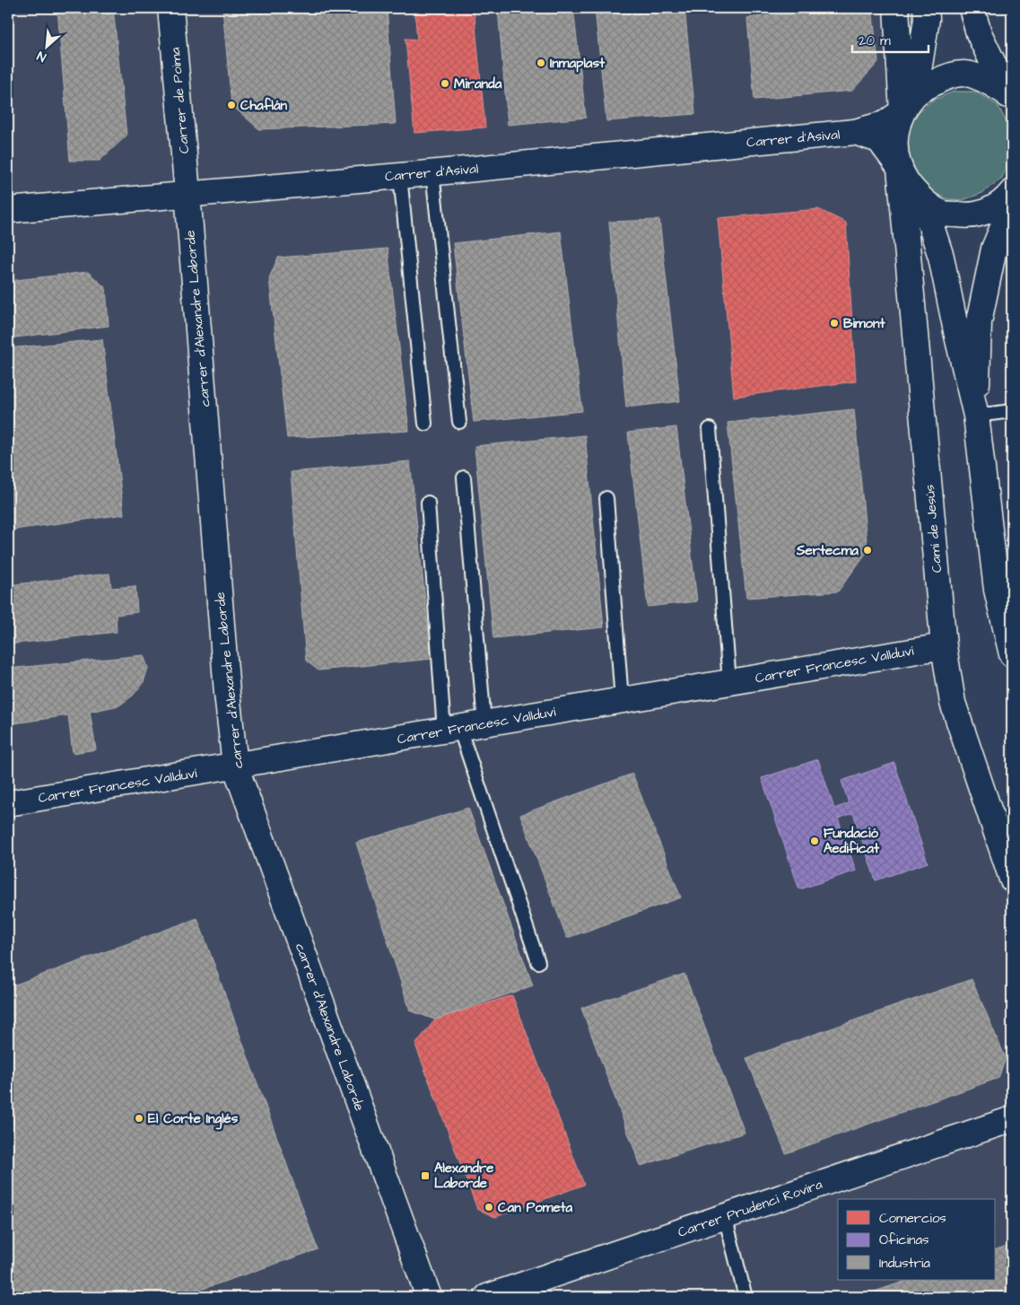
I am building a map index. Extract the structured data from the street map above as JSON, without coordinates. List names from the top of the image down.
{
  "streets": {
    "street": [
      "Carrer de Poima",
      "Carrer d'Asival",
      "carrer d'Alexandre Laborde",
      "Camí de Jesús",
      "Carrer Francesc Vallduví",
      "Carrer Prudenci Rovira"
    ]
  },
  "crossings": [
    ["Carrer de Poima", "Carrer d'Asival"],
    ["Carrer de Poima", "carrer d'Alexandre Laborde"],
    ["Carrer d'Asival", "carrer d'Alexandre Laborde"],
    ["carrer d'Alexandre Laborde", "Carrer Francesc Vallduví"],
    ["Camí de Jesús", "Carrer Francesc Vallduví"]
  ],
  "places": {
    "other": [
      "Inmaplast",
      "Miranda",
      "Chaflán",
      "Bimont",
      "Sertecma",
      "Fundació Aedificat",
      "El Corte Inglés",
      "Can Pometa"
    ],
    "transit": ["Alexandre Laborde"]
  },
  "legend": ["Comercios", "Oficinas", "Industria"],
  "scale_bar": "20 m",
  "north": "bottom left"
}
